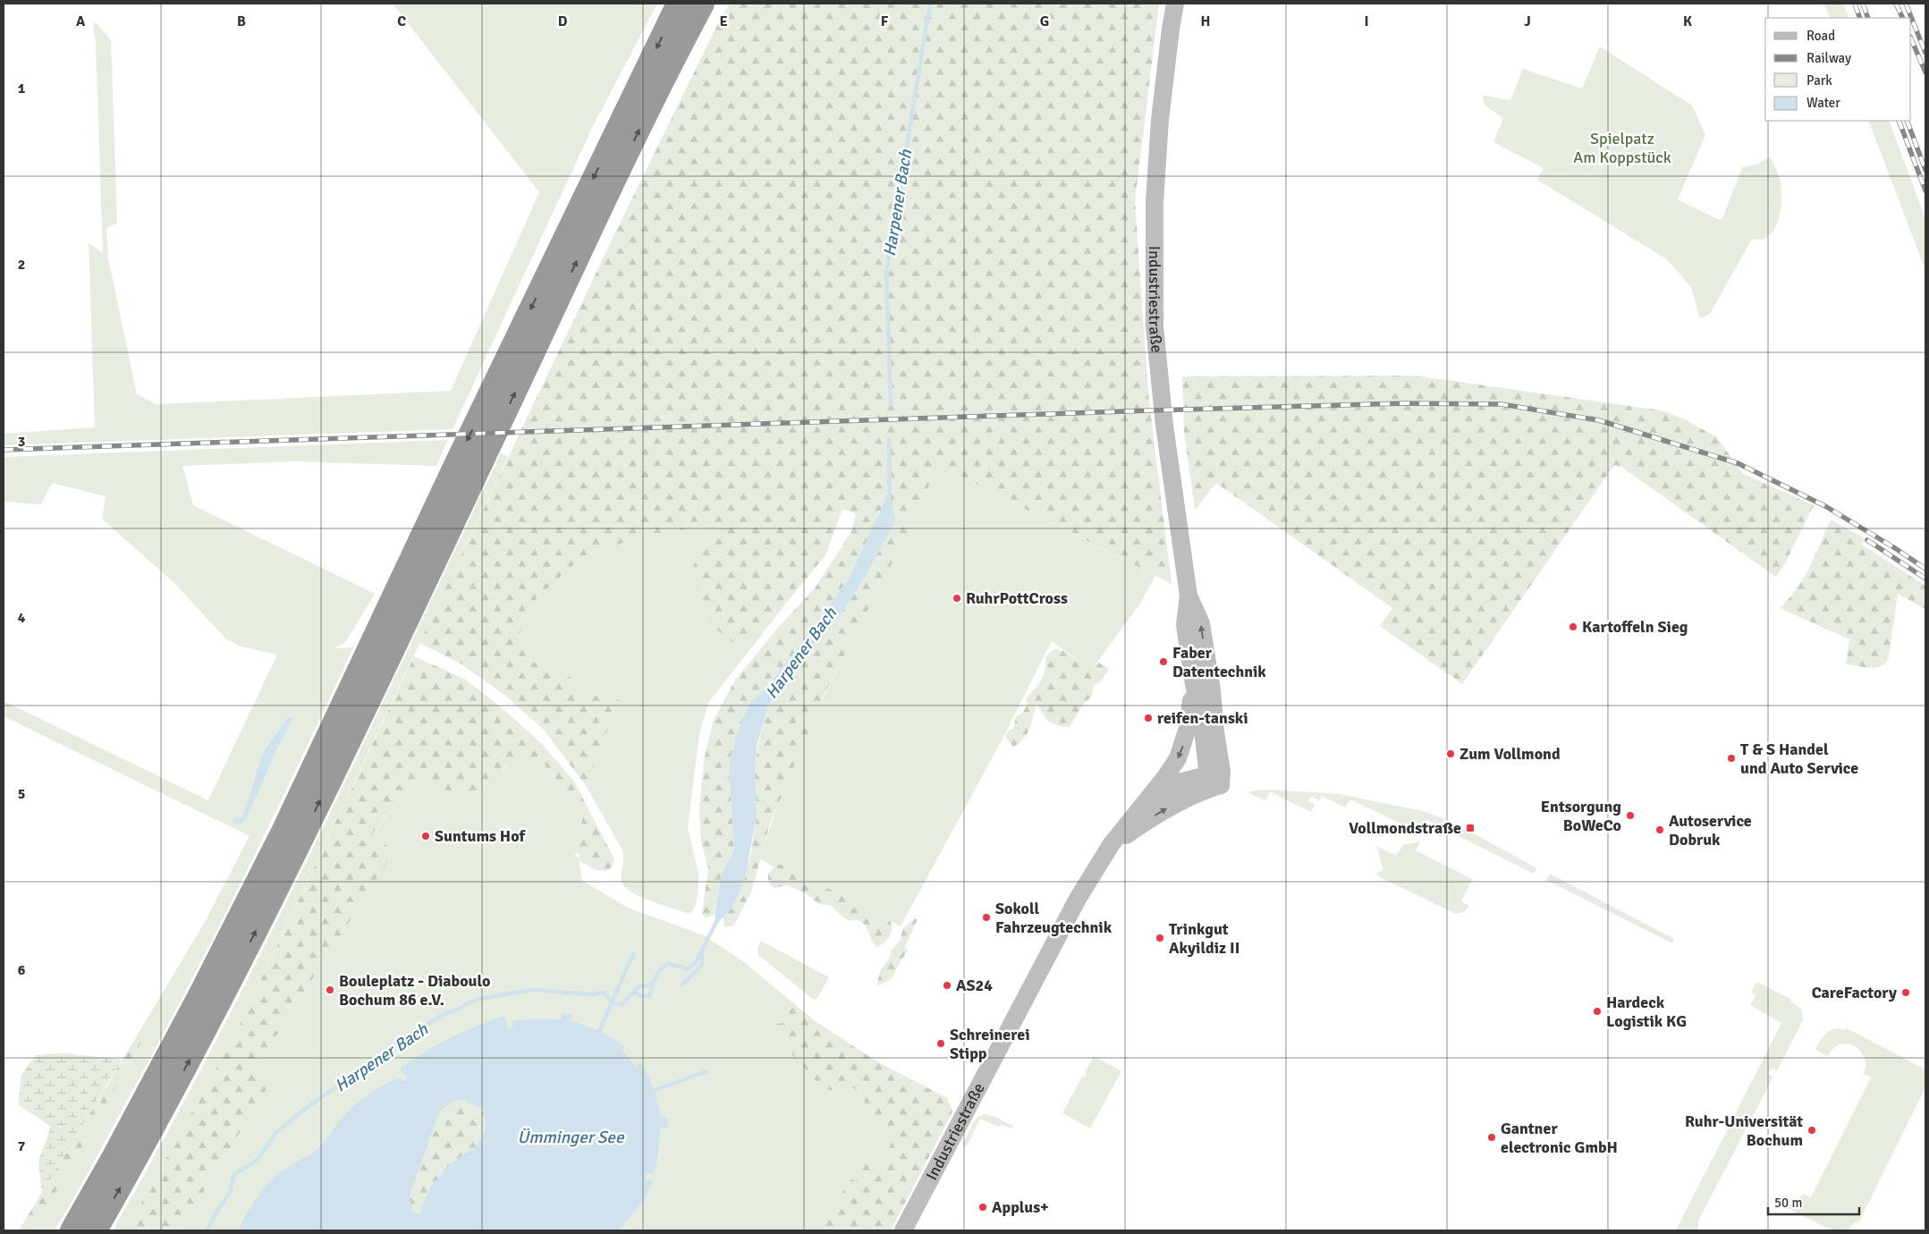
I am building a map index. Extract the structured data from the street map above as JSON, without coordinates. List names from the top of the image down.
{
  "streets": {
    "street": ["Industriestraße"]
  },
  "water": ["Harpener Bach", "Ümminger See"],
  "parks": ["Spielpatz Am Koppstück"],
  "places": {
    "other": [
      "RuhrPottCross",
      "Kartoffeln Sieg",
      "Faber Datentechnik",
      "reifen-tanski",
      "Zum Vollmond",
      "T & S Handel und Auto Service",
      "Entsorgung BoWeCo",
      "Autoservice Dobruk",
      "Suntums Hof",
      "Sokoll Fahrzeugtechnik",
      "Trinkgut Akyildiz II",
      "AS24",
      "Bouleplatz - Diaboulo Bochum 86 e.V.",
      "CareFactory",
      "Hardeck Logistik KG",
      "Schreinerei Stipp",
      "Ruhr-Universität Bochum",
      "Gantner electronic GmbH",
      "Applus+"
    ],
    "transit": ["Vollmondstraße"]
  },
  "legend": [
    "Road",
    "Railway",
    "Park",
    "Water"
  ],
  "scale_bar": "50 m",
  "grid": {
    "columns": [
      "A",
      "B",
      "C",
      "D",
      "E",
      "F",
      "G",
      "H",
      "I",
      "J",
      "K"
    ],
    "rows": [
      "1",
      "2",
      "3",
      "4",
      "5",
      "6",
      "7"
    ]
  }
}
